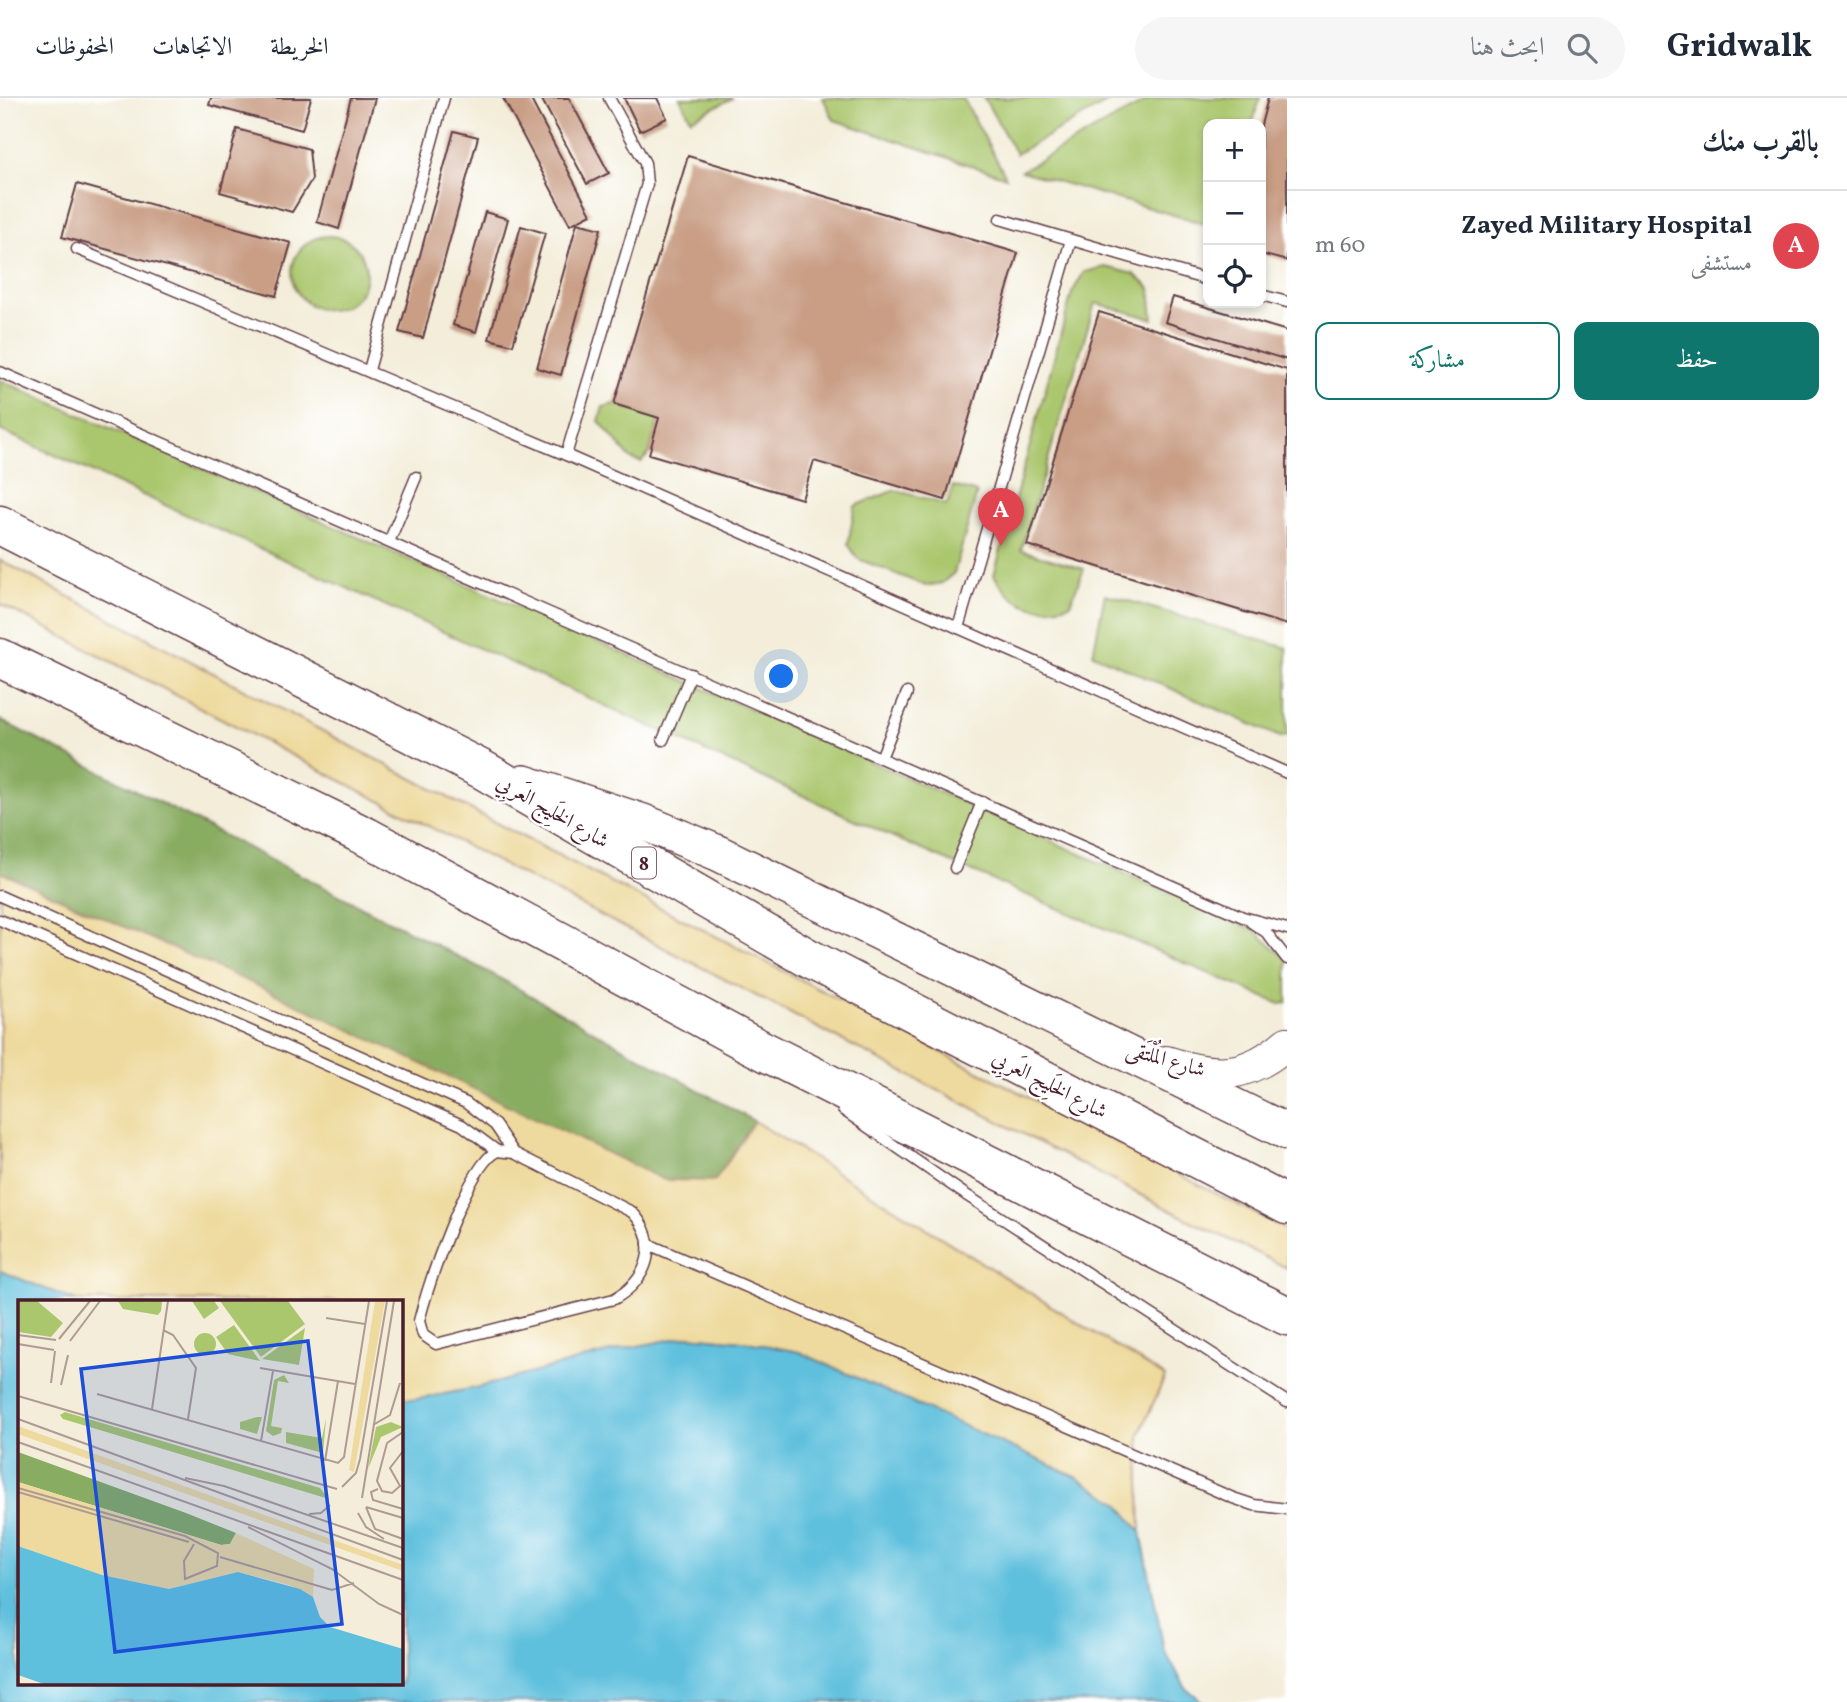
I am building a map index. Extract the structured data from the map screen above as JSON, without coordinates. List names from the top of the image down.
{
  "streets": {
    "highway": ["شارع الخَلِيج العَربِي", "8"],
    "street": ["شارع المُلْتَقى"]
  },
  "page": {
    "header": "Gridwalk",
    "search": "ابحث هنا",
    "nav": ["الخريطة", "الاتجاهات", "المحفوظات"],
    "heading": "بالقرب منك",
    "map_buttons": ["+", "−"],
    "list": [
      {
        "mark": "A",
        "name": "Zayed Military Hospital",
        "note": "مستشفى",
        "value": "60 m"
      }
    ],
    "buttons": ["حفظ", "مشاركة"],
    "pins": "A"
  }
}
